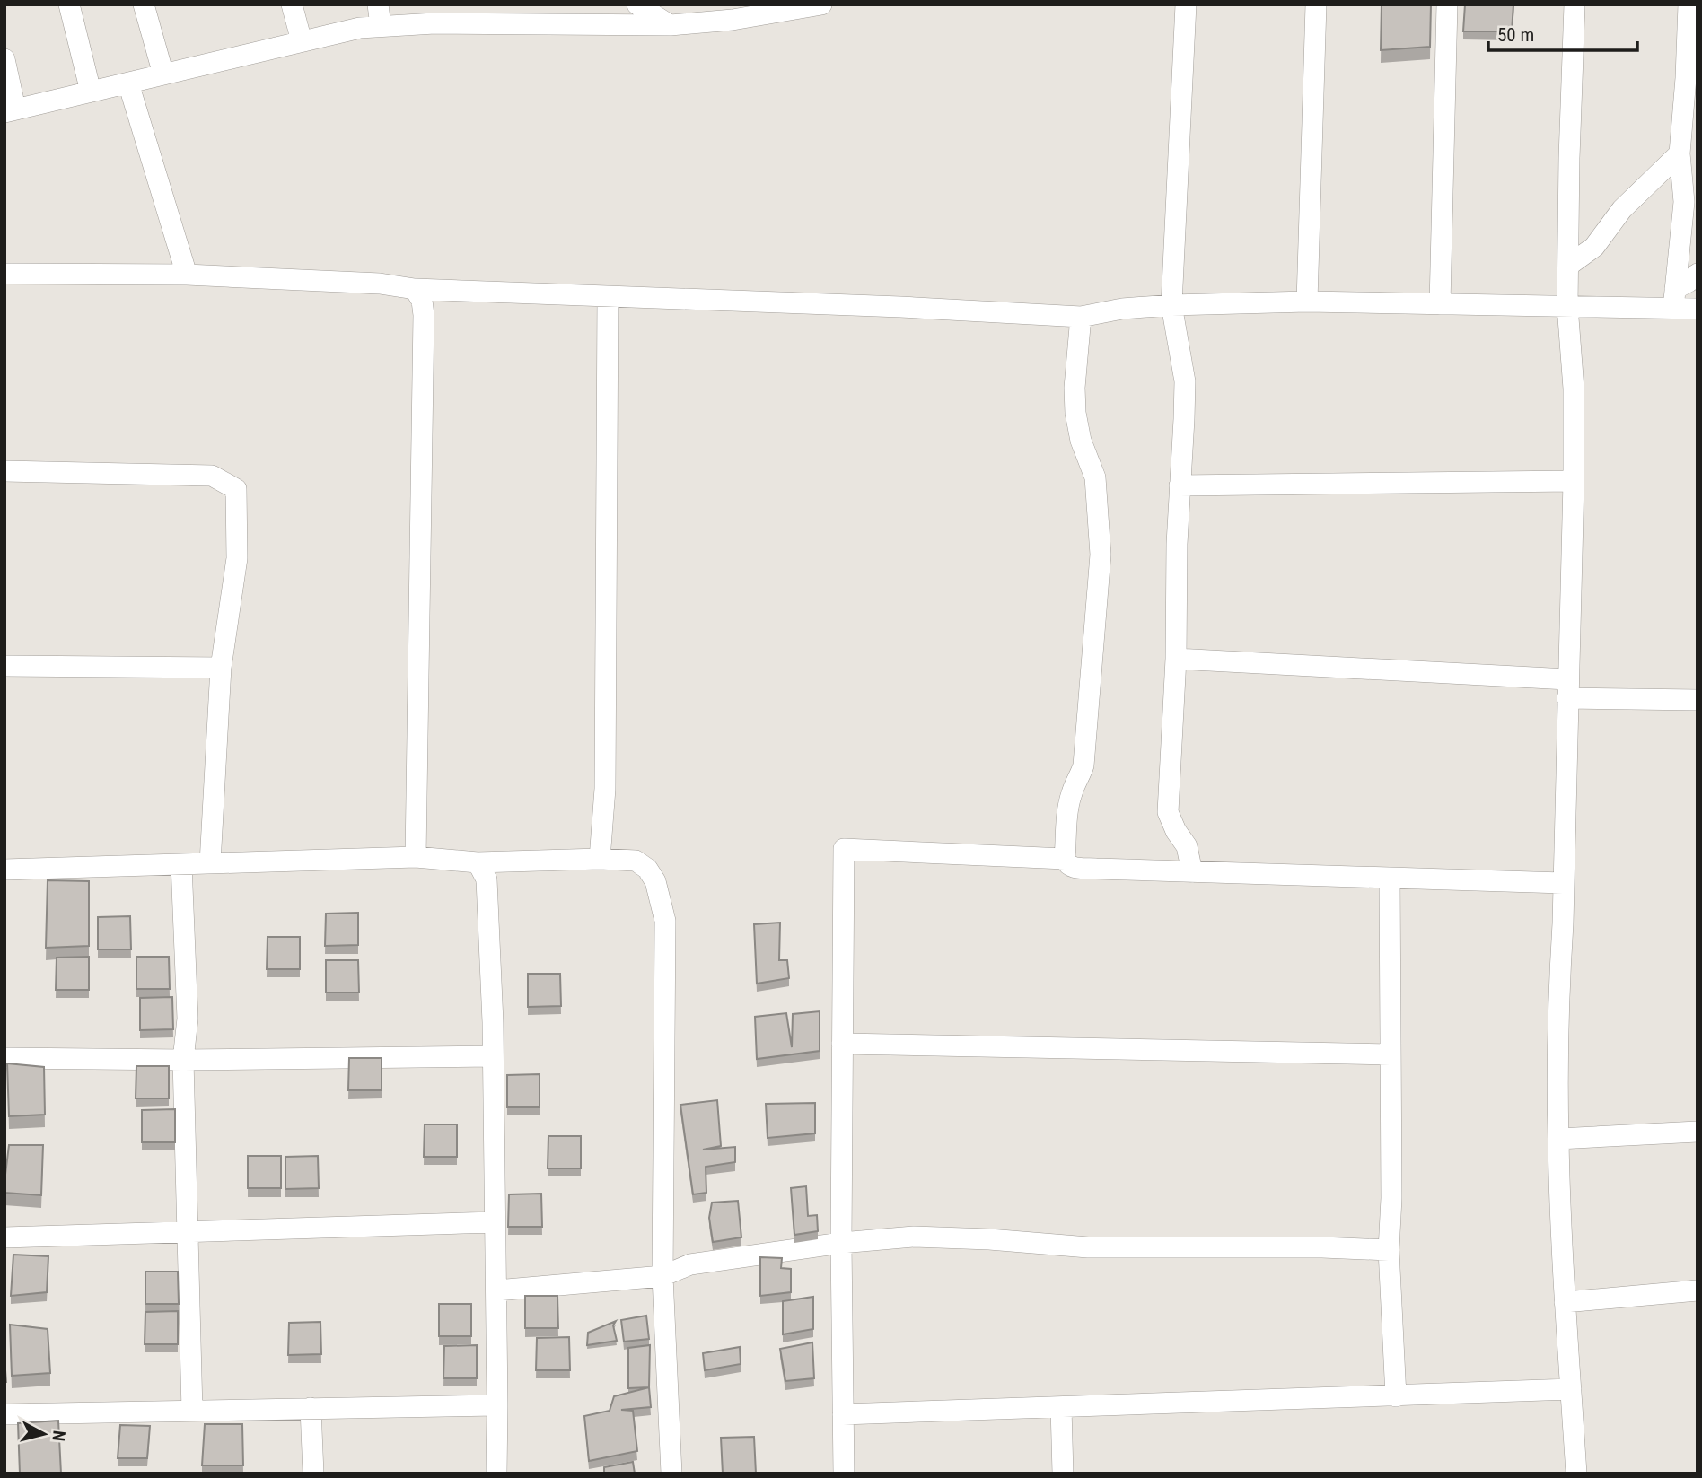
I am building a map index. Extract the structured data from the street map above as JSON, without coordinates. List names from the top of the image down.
{
  "scale_bar": "50 m",
  "north": "right"
}
